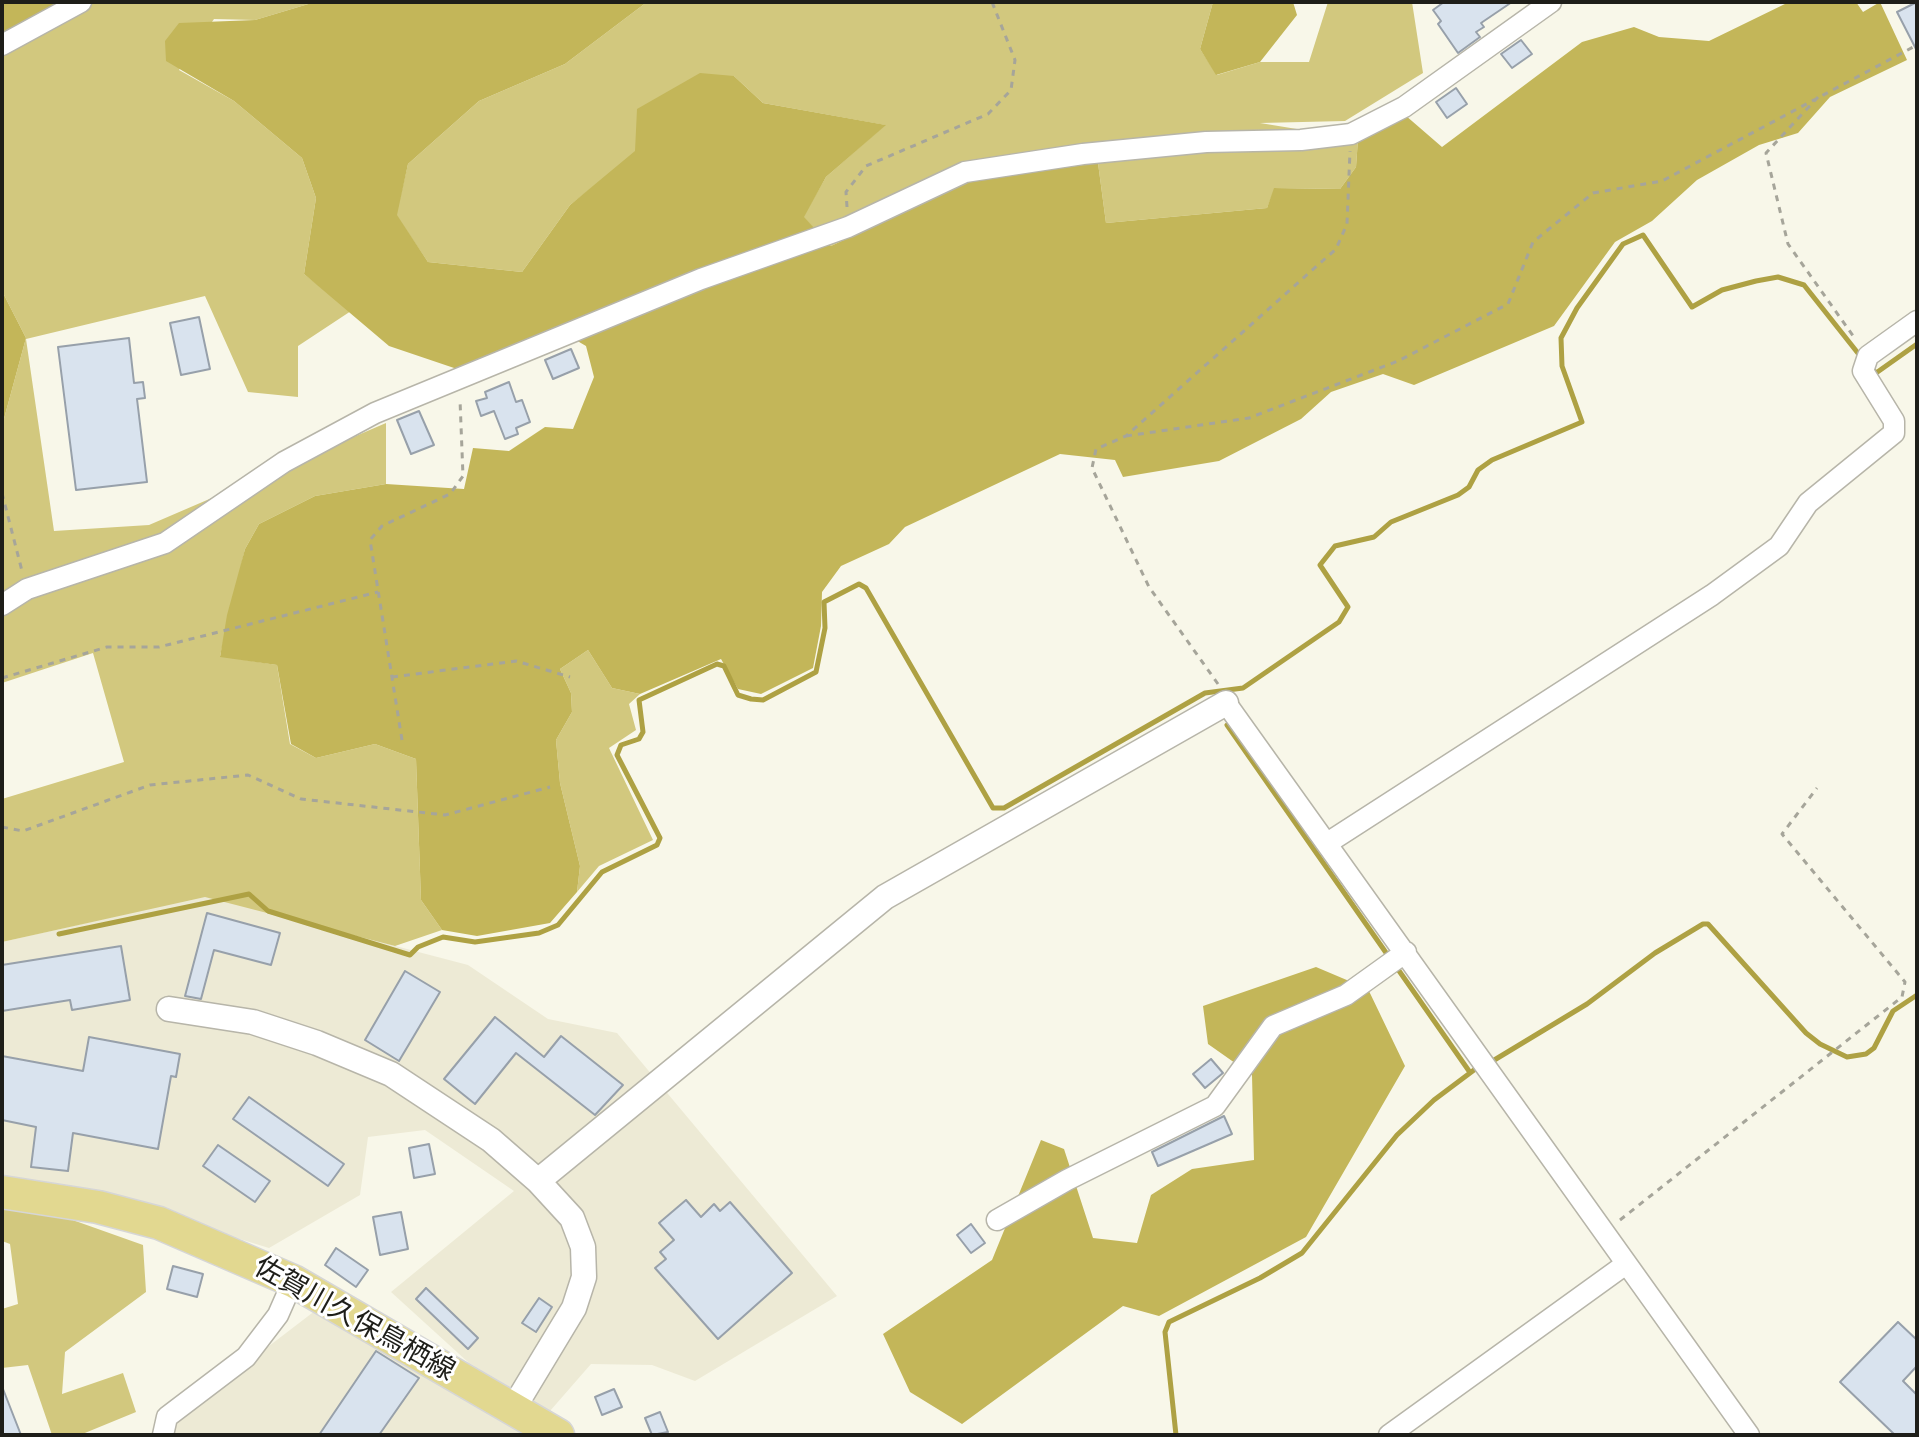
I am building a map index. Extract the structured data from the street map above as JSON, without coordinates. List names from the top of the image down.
{
  "streets": {
    "main road": ["佐賀川久保鳥栖線"]
  }
}
